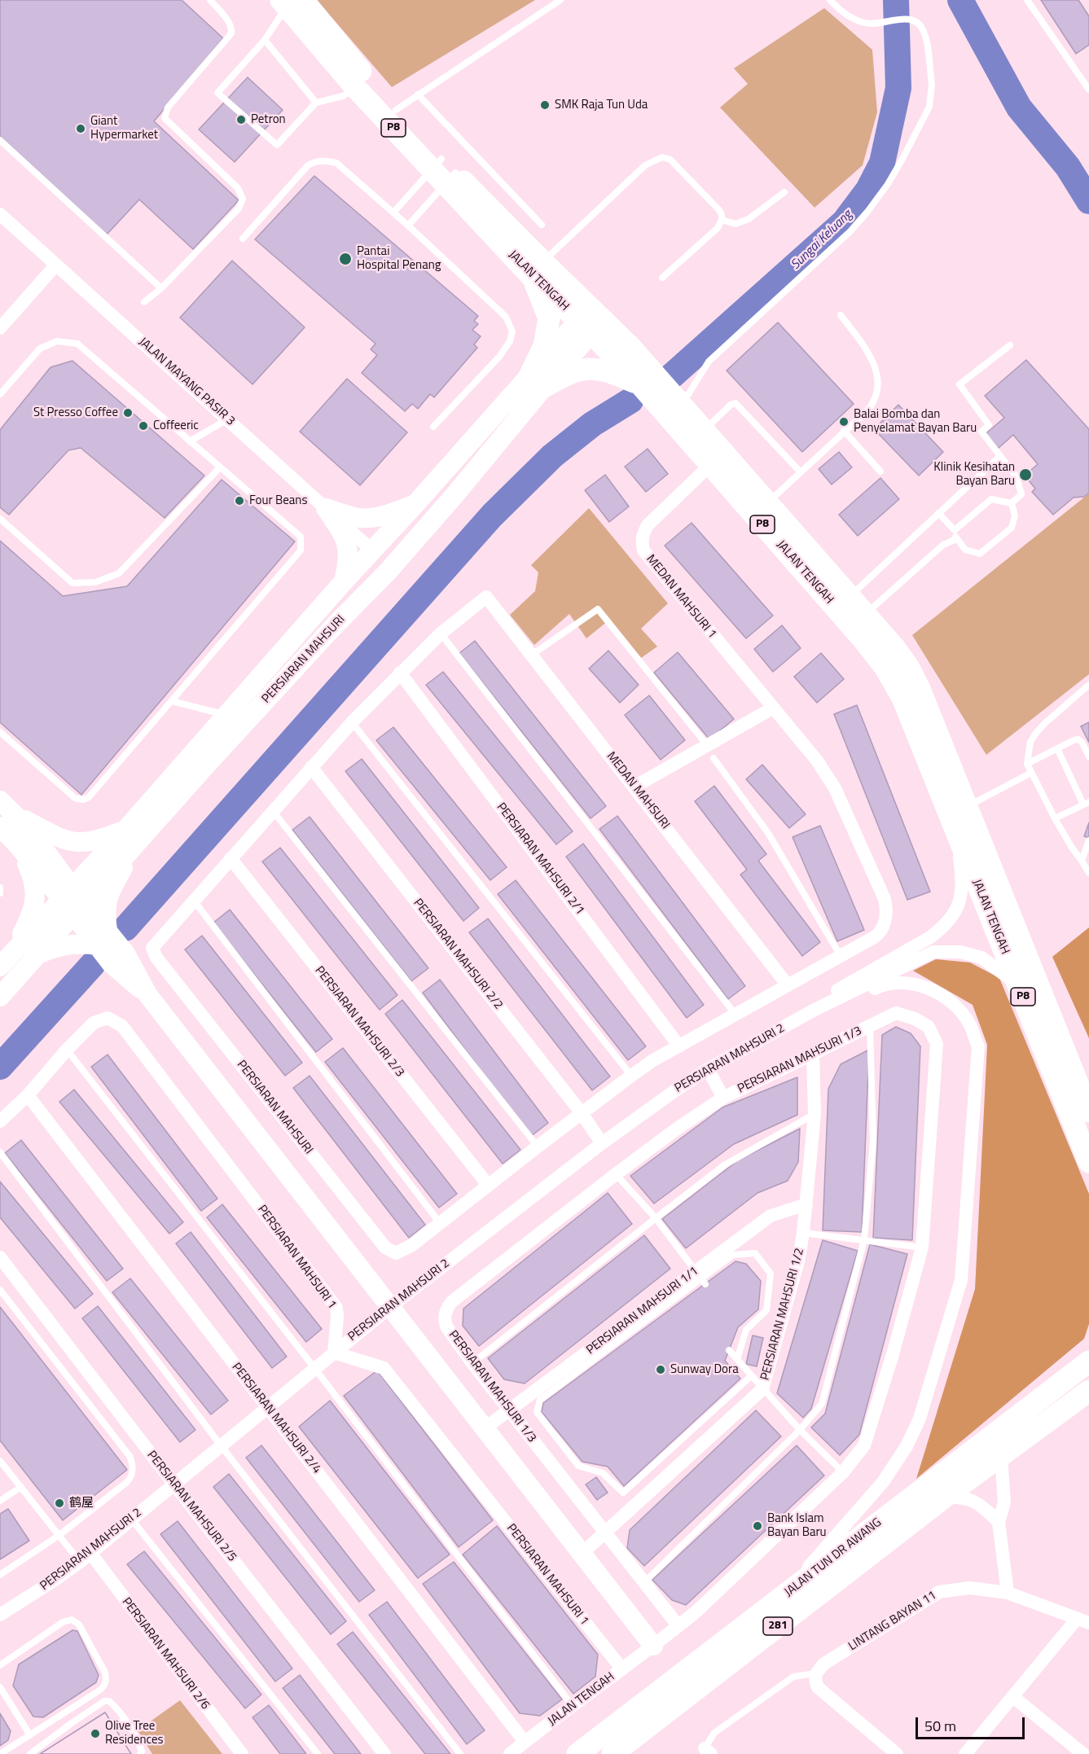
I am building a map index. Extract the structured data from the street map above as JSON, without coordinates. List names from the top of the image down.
{
  "streets": {
    "main road": [
      "P8",
      "JALAN TENGAH",
      "JALAN TUN DR AWANG",
      "281"
    ],
    "street": [
      "JALAN MAYANG PASIR 3",
      "MEDAN MAHSURI 1",
      "PERSIARAN MAHSURI",
      "MEDAN MAHSURI",
      "PERSIARAN MAHSURI 2/1",
      "PERSIARAN MAHSURI 2/2",
      "PERSIARAN MAHSURI 2/3",
      "PERSIARAN MAHSURI 2",
      "PERSIARAN MAHSURI 1/3",
      "PERSIARAN MAHSURI 1",
      "PERSIARAN MAHSURI 1/1",
      "PERSIARAN MAHSURI 1/2",
      "PERSIARAN MAHSURI 2/4",
      "PERSIARAN MAHSURI 2/5",
      "LINTANG BAYAN 11",
      "PERSIARAN MAHSURI 2/6"
    ]
  },
  "crossings": [
    ["JALAN TENGAH", "MEDAN MAHSURI 1"],
    ["JALAN TENGAH", "PERSIARAN MAHSURI"],
    ["JALAN TENGAH", "PERSIARAN MAHSURI 1/3"],
    ["JALAN TENGAH", "PERSIARAN MAHSURI 1"],
    ["JALAN TENGAH", "PERSIARAN MAHSURI 2/4"],
    ["JALAN MAYANG PASIR 3", "PERSIARAN MAHSURI"],
    ["PERSIARAN MAHSURI 2/2", "PERSIARAN MAHSURI 2"],
    ["PERSIARAN MAHSURI 2", "PERSIARAN MAHSURI 1"],
    ["PERSIARAN MAHSURI 2", "PERSIARAN MAHSURI 2/4"],
    ["PERSIARAN MAHSURI 2", "PERSIARAN MAHSURI 2/5"],
    ["PERSIARAN MAHSURI 2", "PERSIARAN MAHSURI 2/6"],
    ["PERSIARAN MAHSURI 1/3", "PERSIARAN MAHSURI 1/1"],
    ["PERSIARAN MAHSURI 1/3", "PERSIARAN MAHSURI 1/2"],
    ["PERSIARAN MAHSURI 1", "PERSIARAN MAHSURI 2/4"],
    ["PERSIARAN MAHSURI 1/1", "PERSIARAN MAHSURI 1/2"]
  ],
  "water": ["Sungai Keluang"],
  "places": [
    "SMK Raja Tun Uda",
    "Petron",
    "Giant Hypermarket",
    "Pantai Hospital Penang",
    "St Presso Coffee",
    "Balai Bomba dan Penyelamat Bayan Baru",
    "Coffeeric",
    "Klinik Kesihatan Bayan Baru",
    "Four Beans",
    "Sunway Dora",
    "鹤屋",
    "Bank Islam Bayan Baru",
    "Olive Tree Residences"
  ],
  "scale_bar": "50 m"
}
